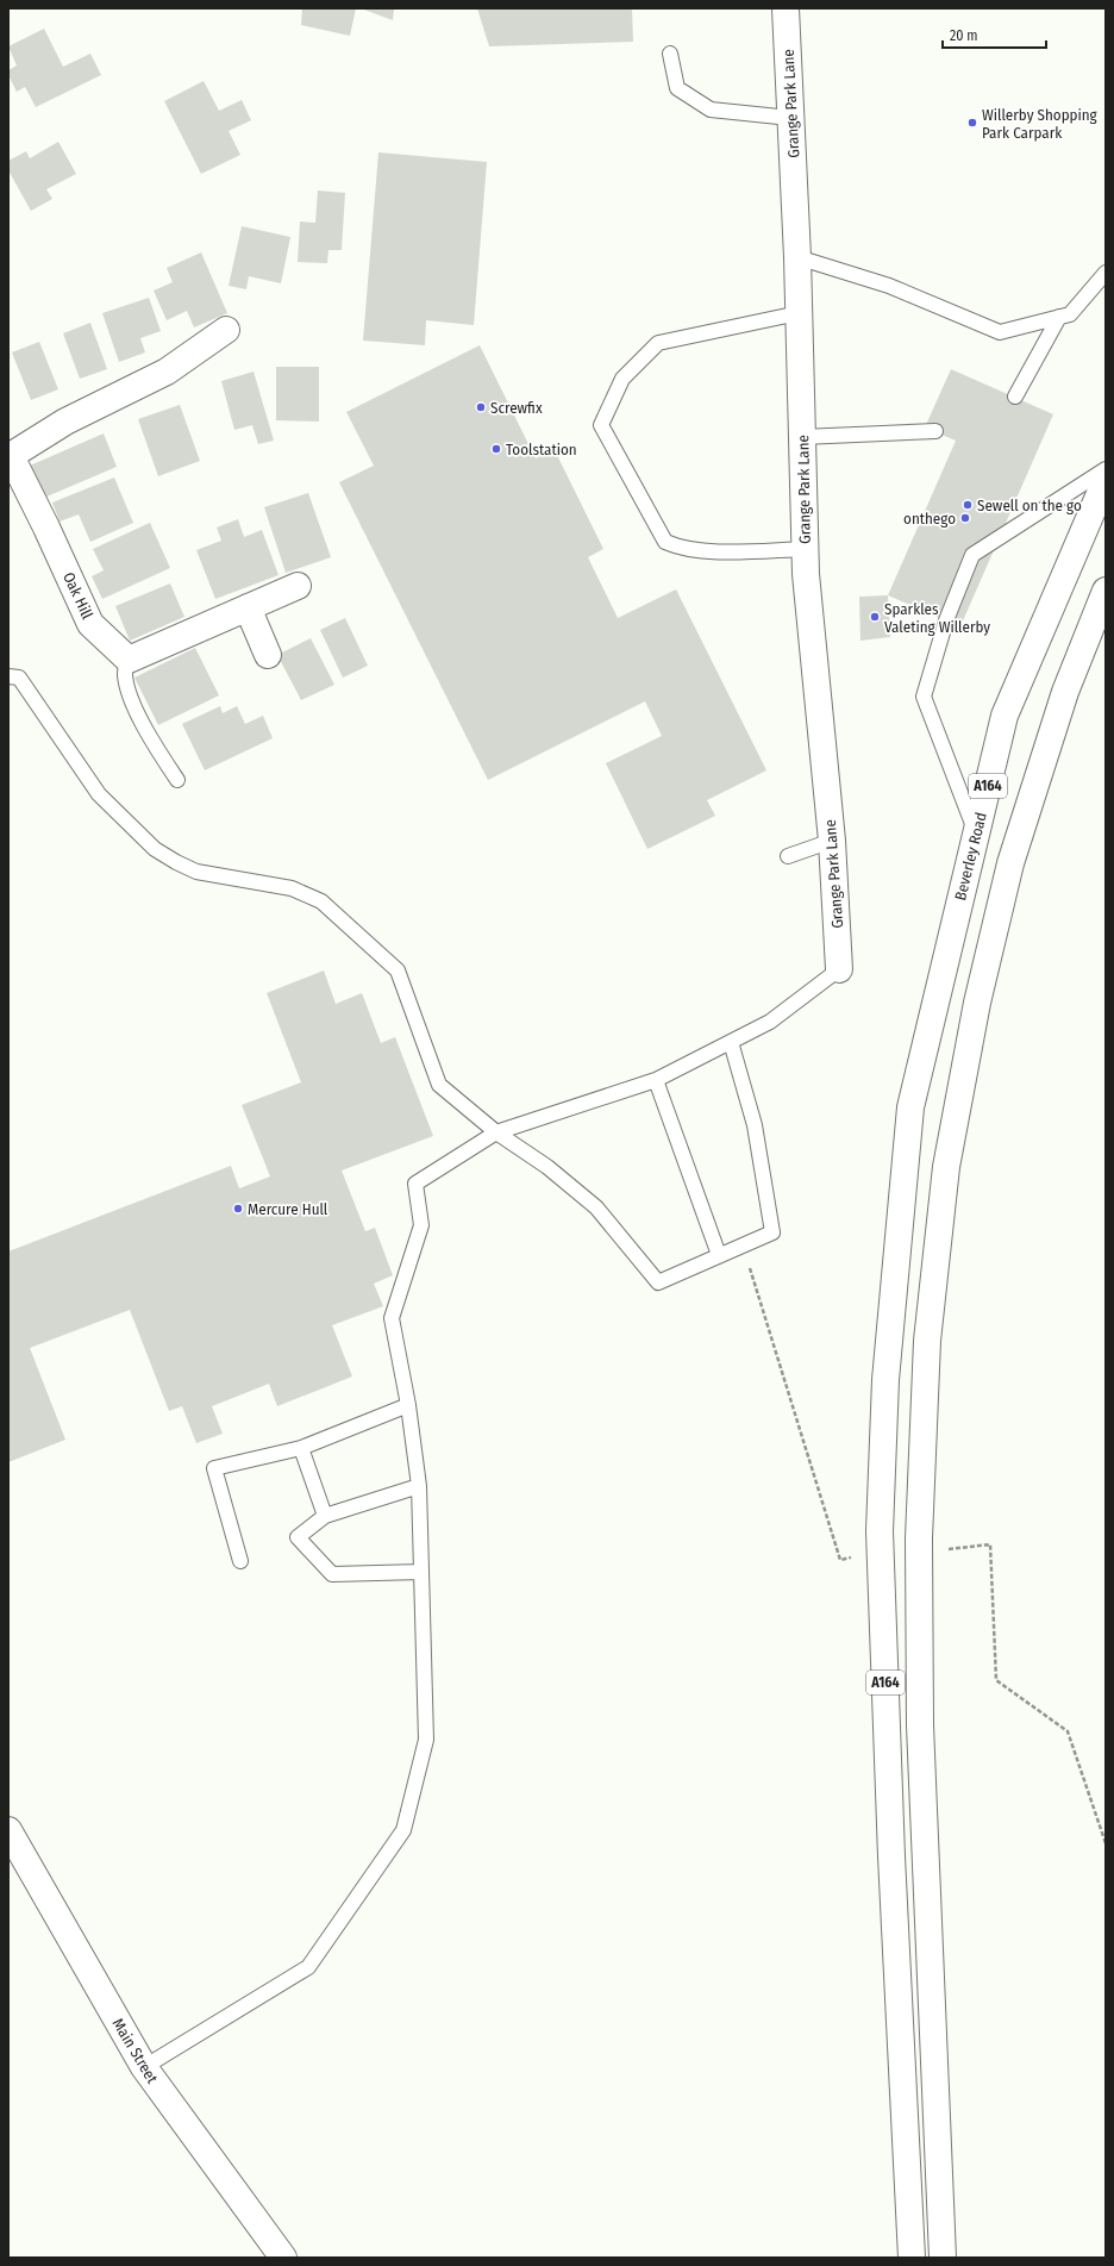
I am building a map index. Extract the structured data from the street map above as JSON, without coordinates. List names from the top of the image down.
{
  "streets": {
    "main road": [
      "Grange Park Lane",
      "Oak Hill",
      "A164",
      "Beverley Road",
      "Main Street"
    ]
  },
  "places": [
    "Willerby Shopping Park Carpark",
    "Screwfix",
    "Toolstation",
    "Sewell on the go",
    "onthego",
    "Sparkles Valeting Willerby",
    "Mercure Hull"
  ],
  "scale_bar": "20 m"
}
